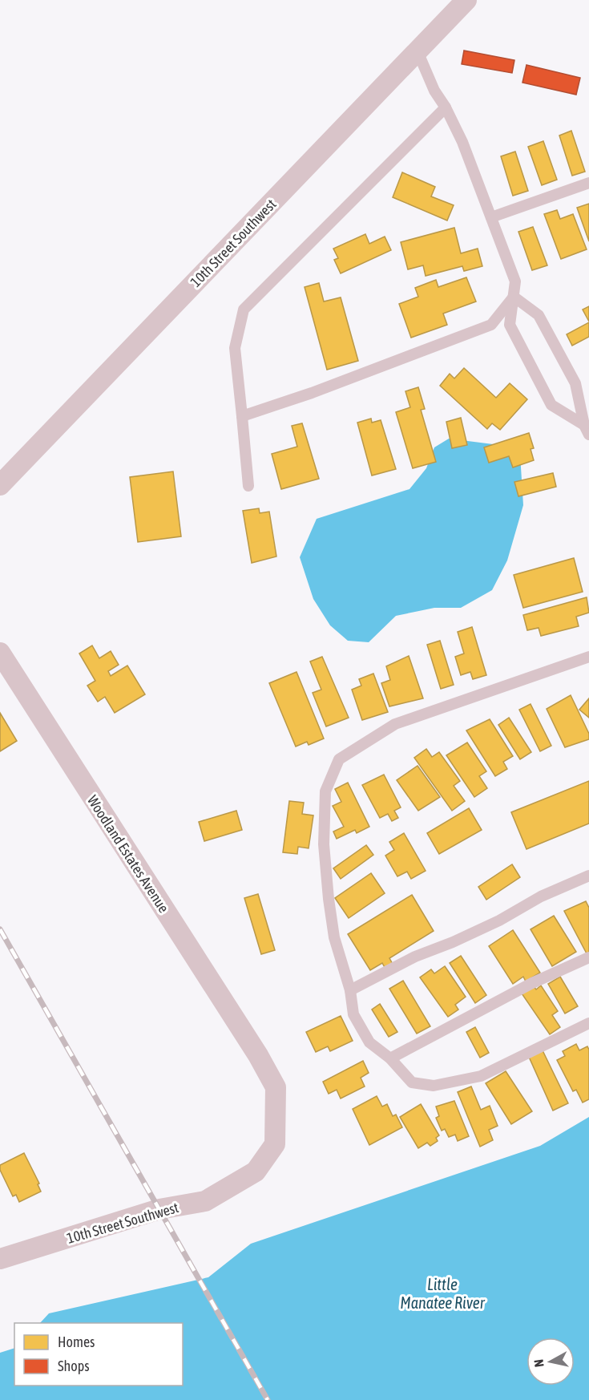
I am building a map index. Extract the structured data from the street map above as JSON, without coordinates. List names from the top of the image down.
{
  "streets": {
    "street": ["10th Street Southwest", "Woodland Estates Avenue"]
  },
  "crossings": [
    ["10th Street Southwest", "Woodland Estates Avenue"]
  ],
  "water": ["Little Manatee River"],
  "legend": ["Homes", "Shops"],
  "north": "left"
}
